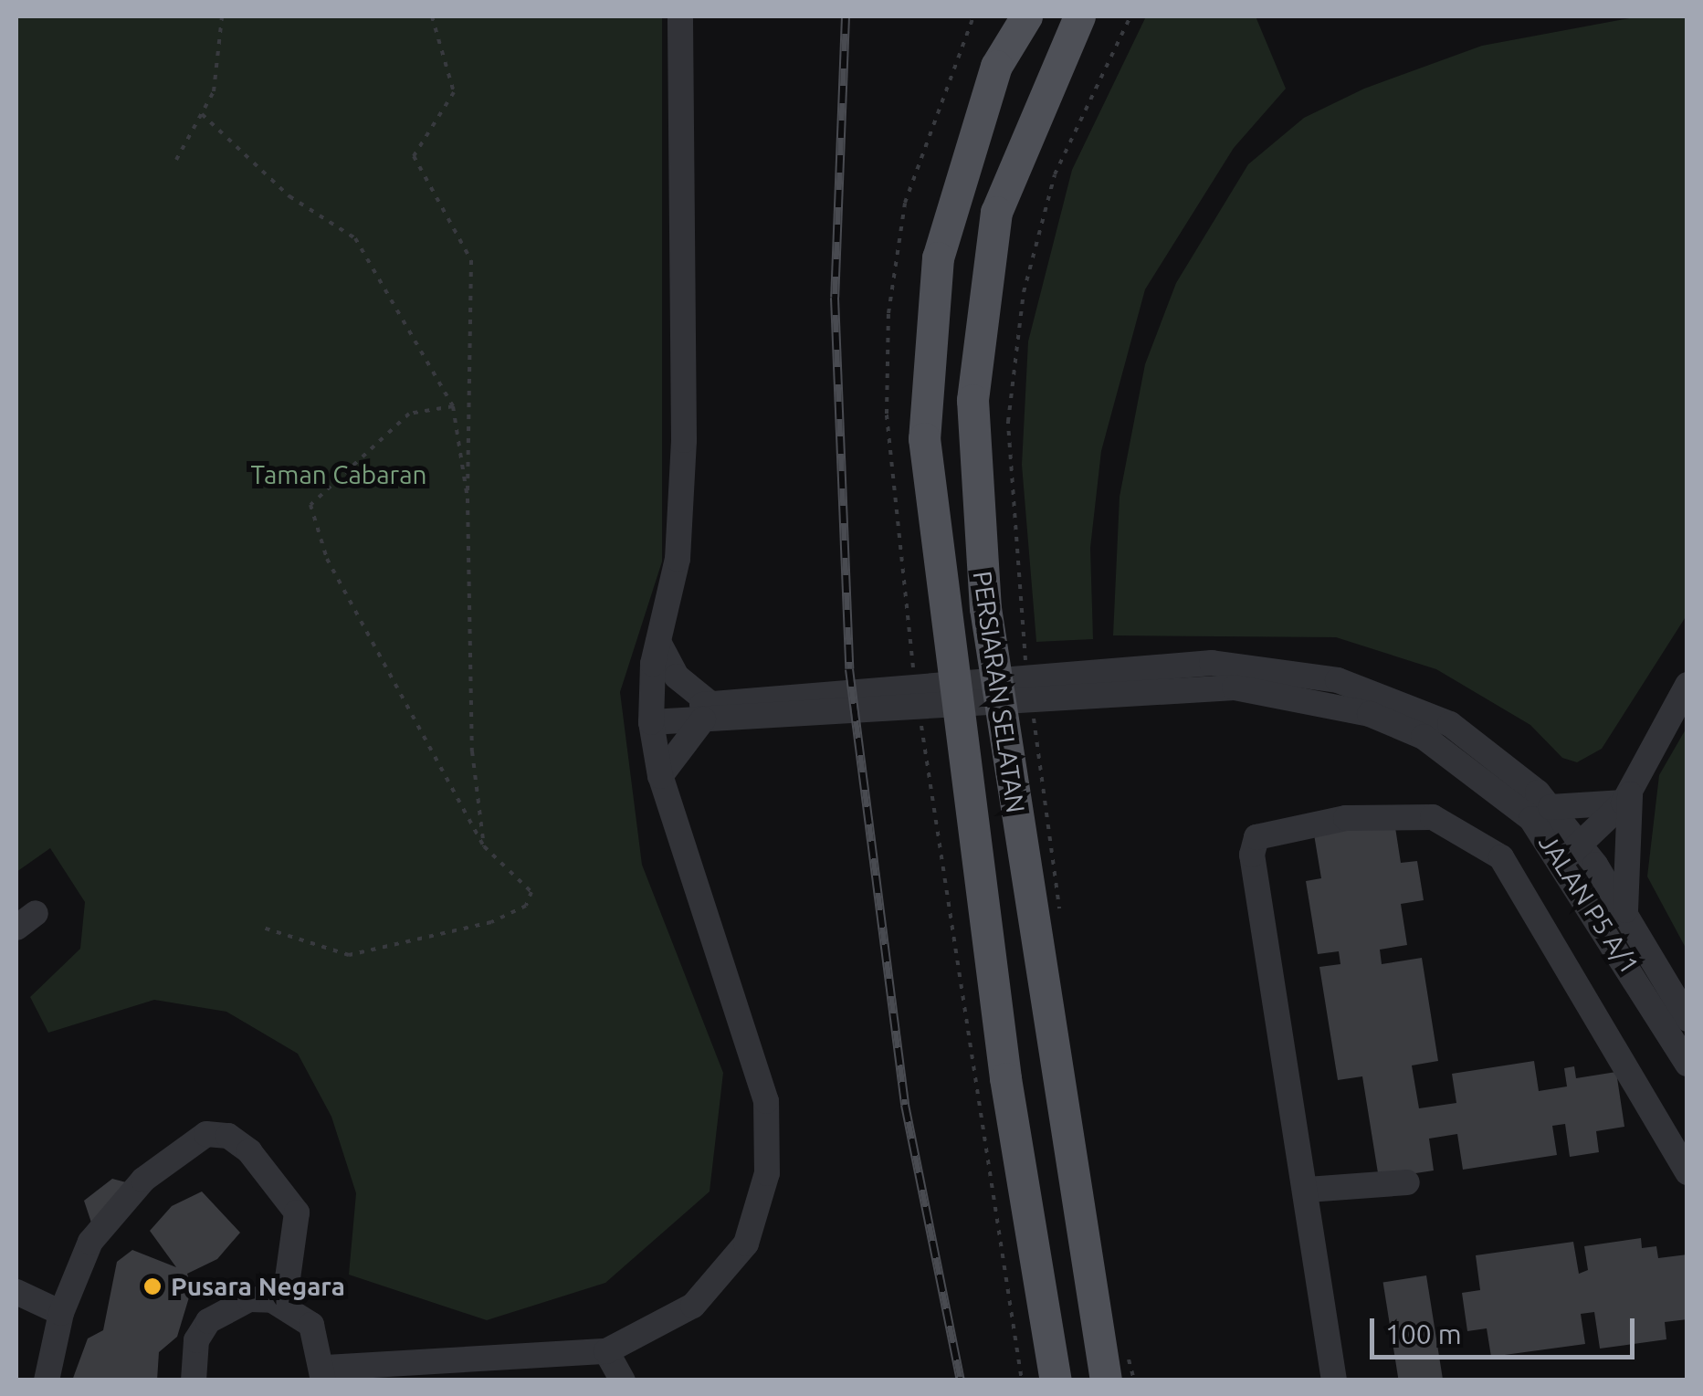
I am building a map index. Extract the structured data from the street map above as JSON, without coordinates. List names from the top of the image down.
{
  "streets": {
    "main road": ["PERSIARAN SELATAN"],
    "street": ["JALAN P5 A/1"]
  },
  "parks": ["Taman Cabaran"],
  "places": ["Pusara Negara"],
  "scale_bar": "100 m"
}
